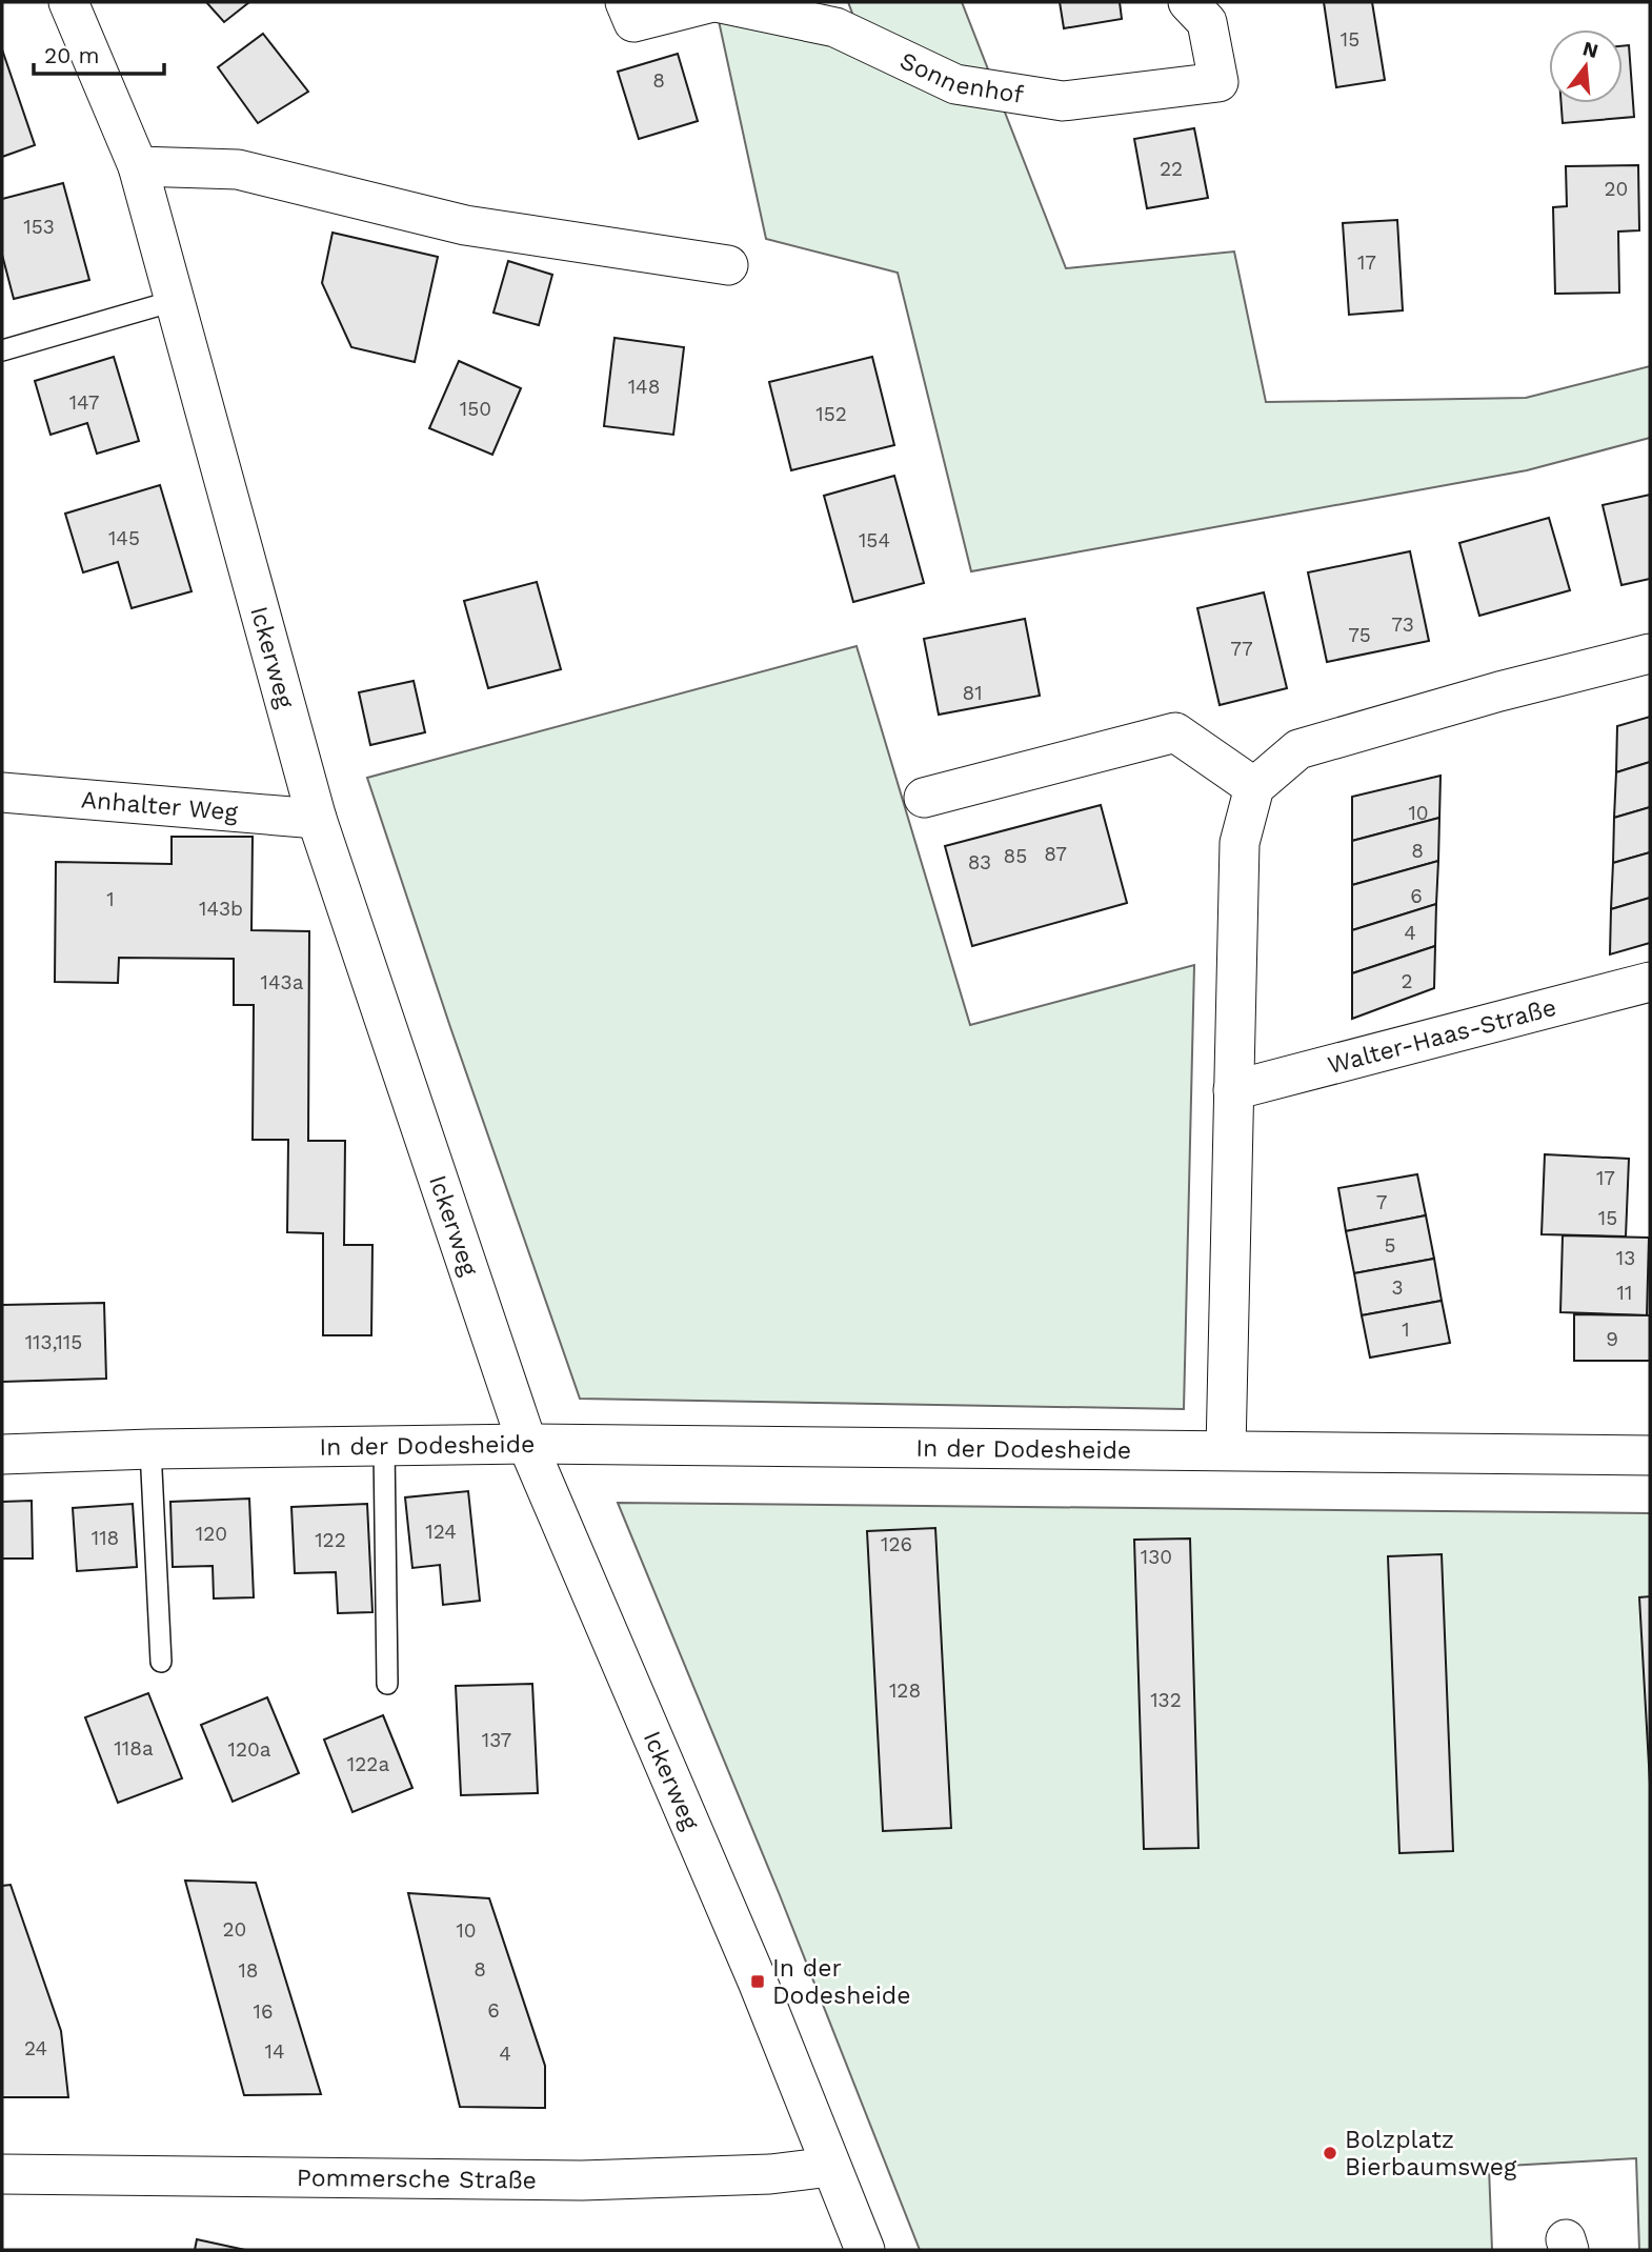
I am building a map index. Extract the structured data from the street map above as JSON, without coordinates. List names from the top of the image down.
{
  "streets": {
    "street": [
      "Sonnenhof",
      "Ickerweg",
      "Anhalter Weg",
      "Walter-Haas-Straße",
      "In der Dodesheide",
      "Pommersche Straße"
    ]
  },
  "crossings": [
    ["Ickerweg", "Anhalter Weg"],
    ["Ickerweg", "In der Dodesheide"],
    ["Ickerweg", "Pommersche Straße"]
  ],
  "places": {
    "transit": ["In der Dodesheide"],
    "other": ["Bolzplatz Bierbaumsweg"]
  },
  "house_numbers": [
    "15",
    "8",
    "22",
    "20",
    "153",
    "17",
    "148",
    "147",
    "150",
    "152",
    "145",
    "154",
    "73",
    "75",
    "77",
    "81",
    "10",
    "8",
    "87",
    "85",
    "83",
    "6",
    "1",
    "143b",
    "4",
    "2",
    "143a",
    "17",
    "7",
    "15",
    "5",
    "13",
    "3",
    "11",
    "1",
    "9",
    "113,115",
    "124",
    "120",
    "118",
    "122",
    "126",
    "130",
    "128",
    "132",
    "137",
    "118a",
    "120a",
    "122a",
    "20",
    "10",
    "8",
    "18",
    "6",
    "16",
    "24",
    "14",
    "4"
  ],
  "scale_bar": "20 m",
  "north": "top"
}
